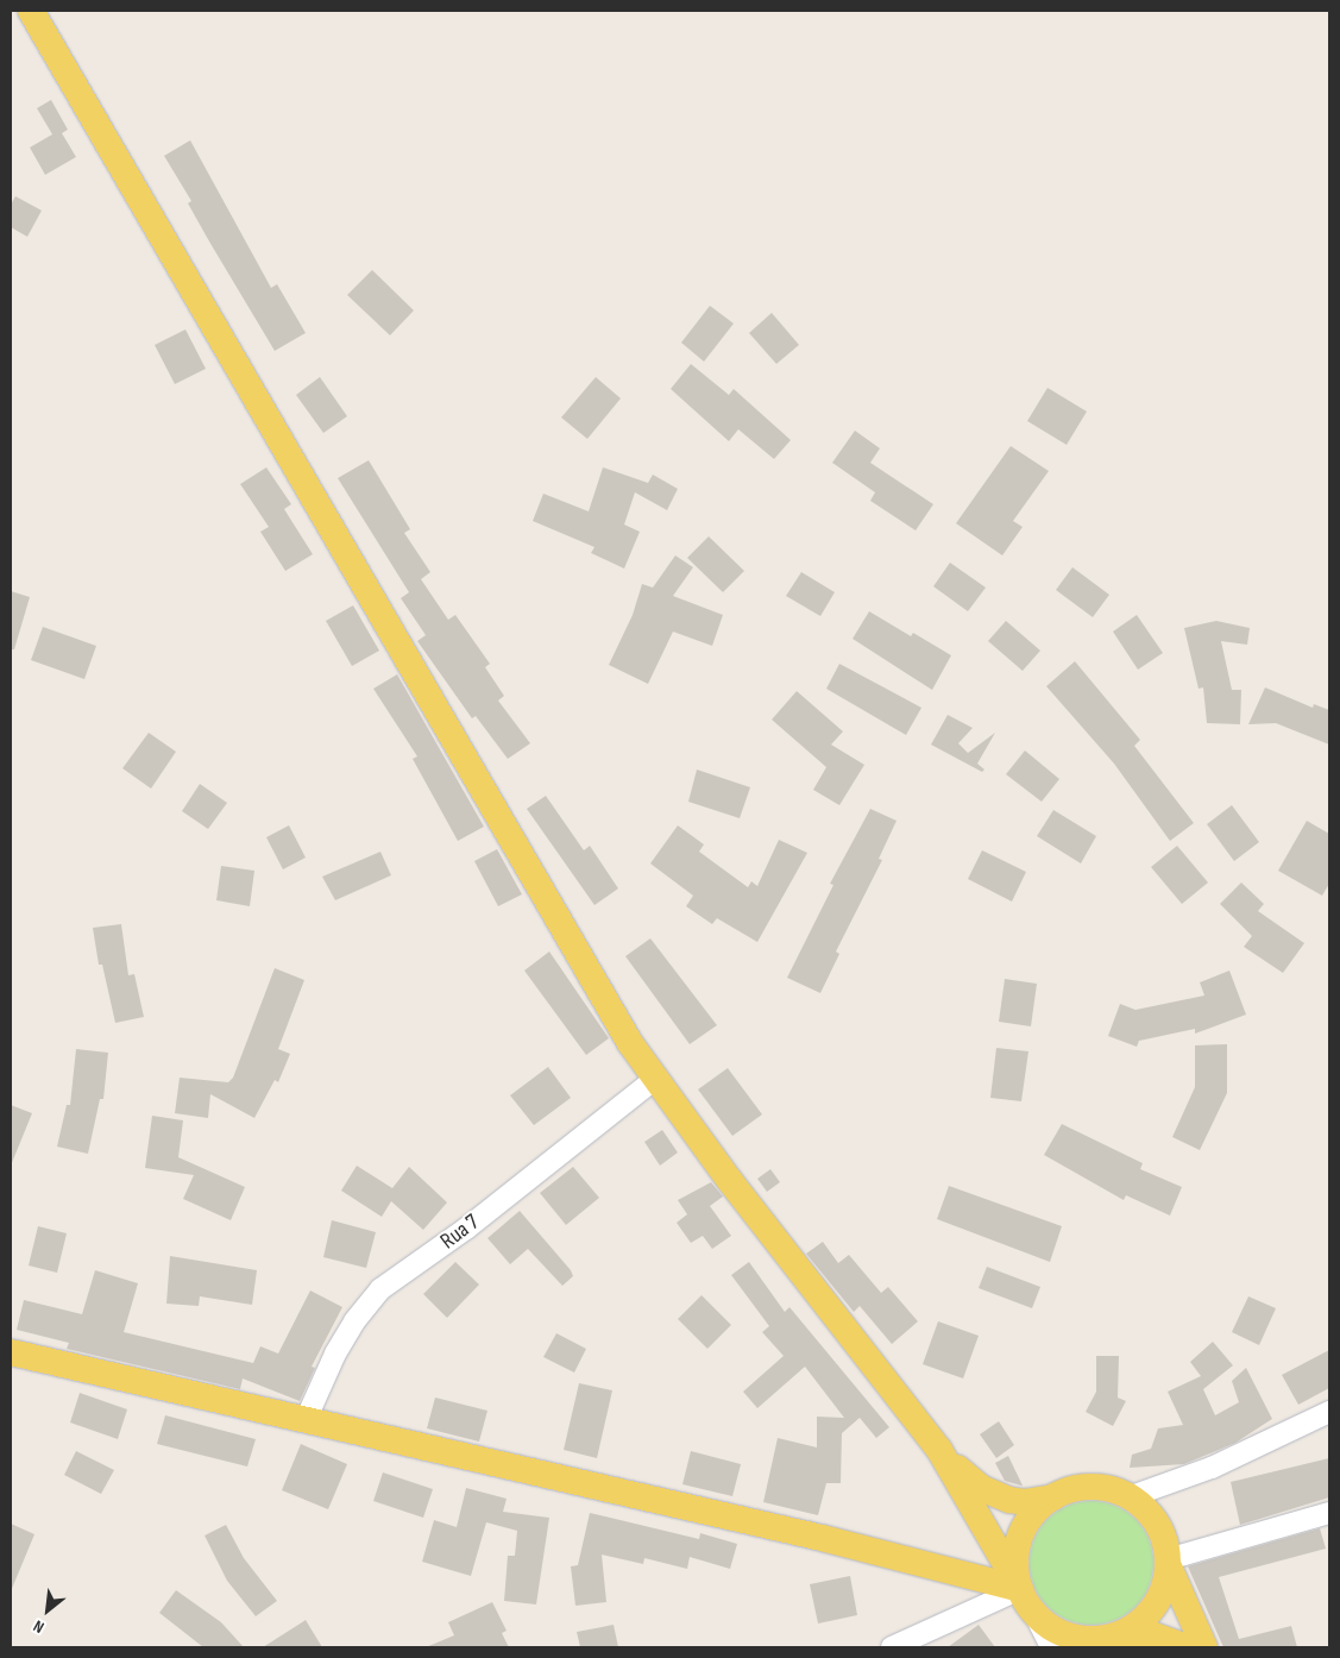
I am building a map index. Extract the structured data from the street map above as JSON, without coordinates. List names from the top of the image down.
{
  "streets": {
    "street": ["Rua 7"]
  },
  "north": "bottom left"
}
